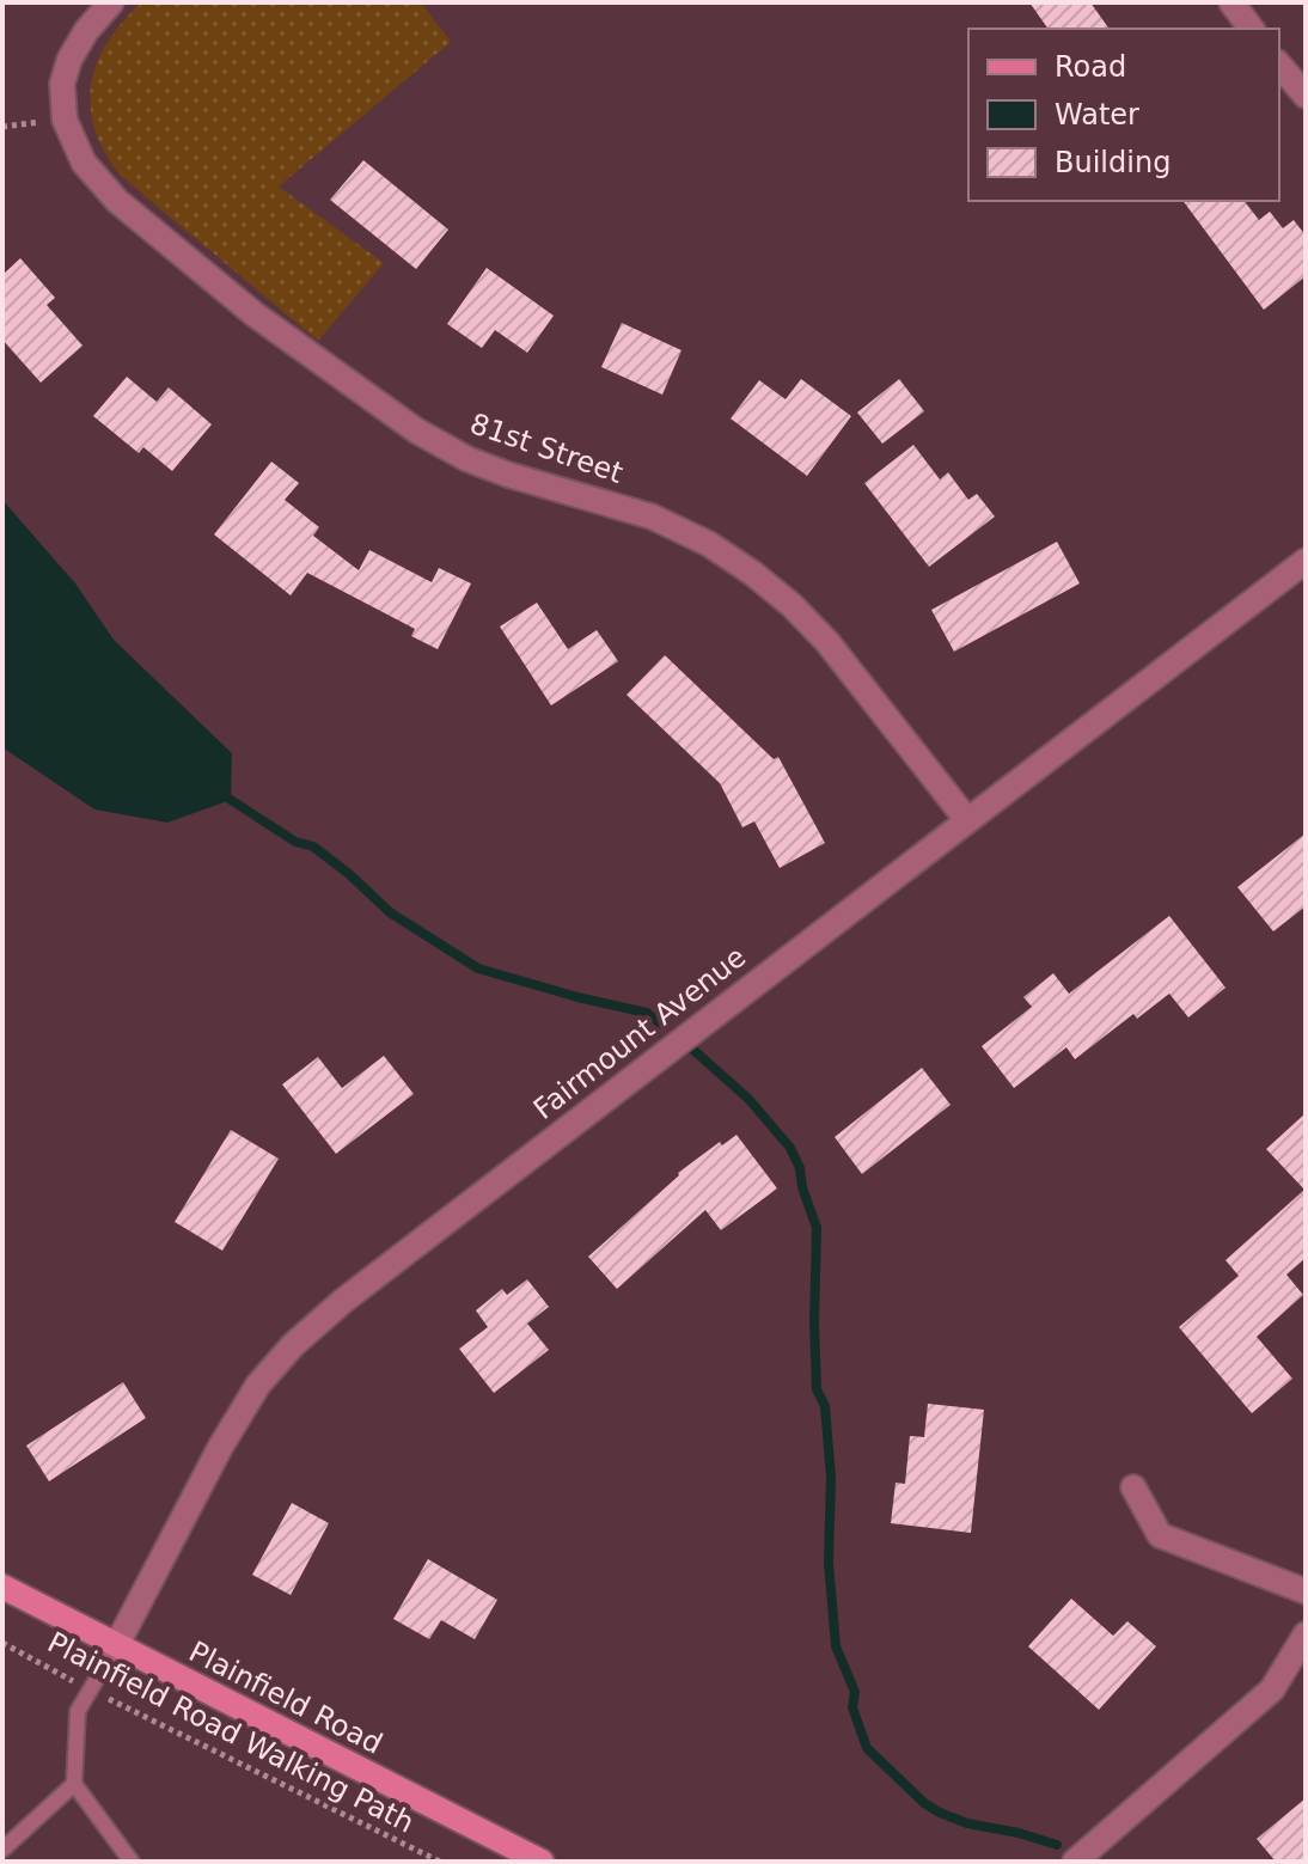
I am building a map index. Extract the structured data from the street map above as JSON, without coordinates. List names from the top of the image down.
{
  "streets": {
    "main road": ["Plainfield Road"],
    "street": ["81st Street", "Fairmount Avenue"],
    "path": ["Plainfield Road Walking Path"]
  },
  "crossings": [
    ["81st Street", "Fairmount Avenue"],
    ["Fairmount Avenue", "Plainfield Road"]
  ],
  "legend": ["Road", "Water", "Building"]
}
